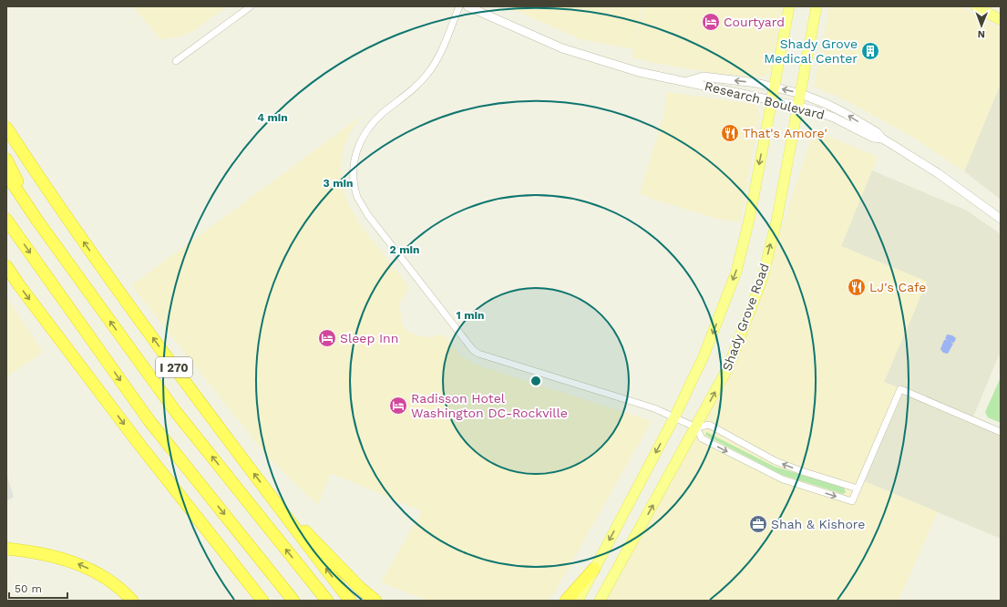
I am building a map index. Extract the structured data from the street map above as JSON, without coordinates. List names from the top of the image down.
{
  "streets": {
    "highway": ["I 270"],
    "main road": ["Shady Grove Road"],
    "street": ["Research Boulevard"]
  },
  "crossings": [
    ["Research Boulevard", "Shady Grove Road"]
  ],
  "places": {
    "hotel": ["Courtyard", "Sleep Inn", "Radisson Hotel Washington DC-Rockville"],
    "building": ["Shady Grove Medical Center"],
    "restaurant": ["That's Amore'", "LJ's Cafe"],
    "office": ["Shah & Kishore"]
  },
  "scale_bar": "50 m",
  "north": "bottom",
  "rings": [
    "4 min",
    "3 min",
    "2 min",
    "1 min"
  ]
}
